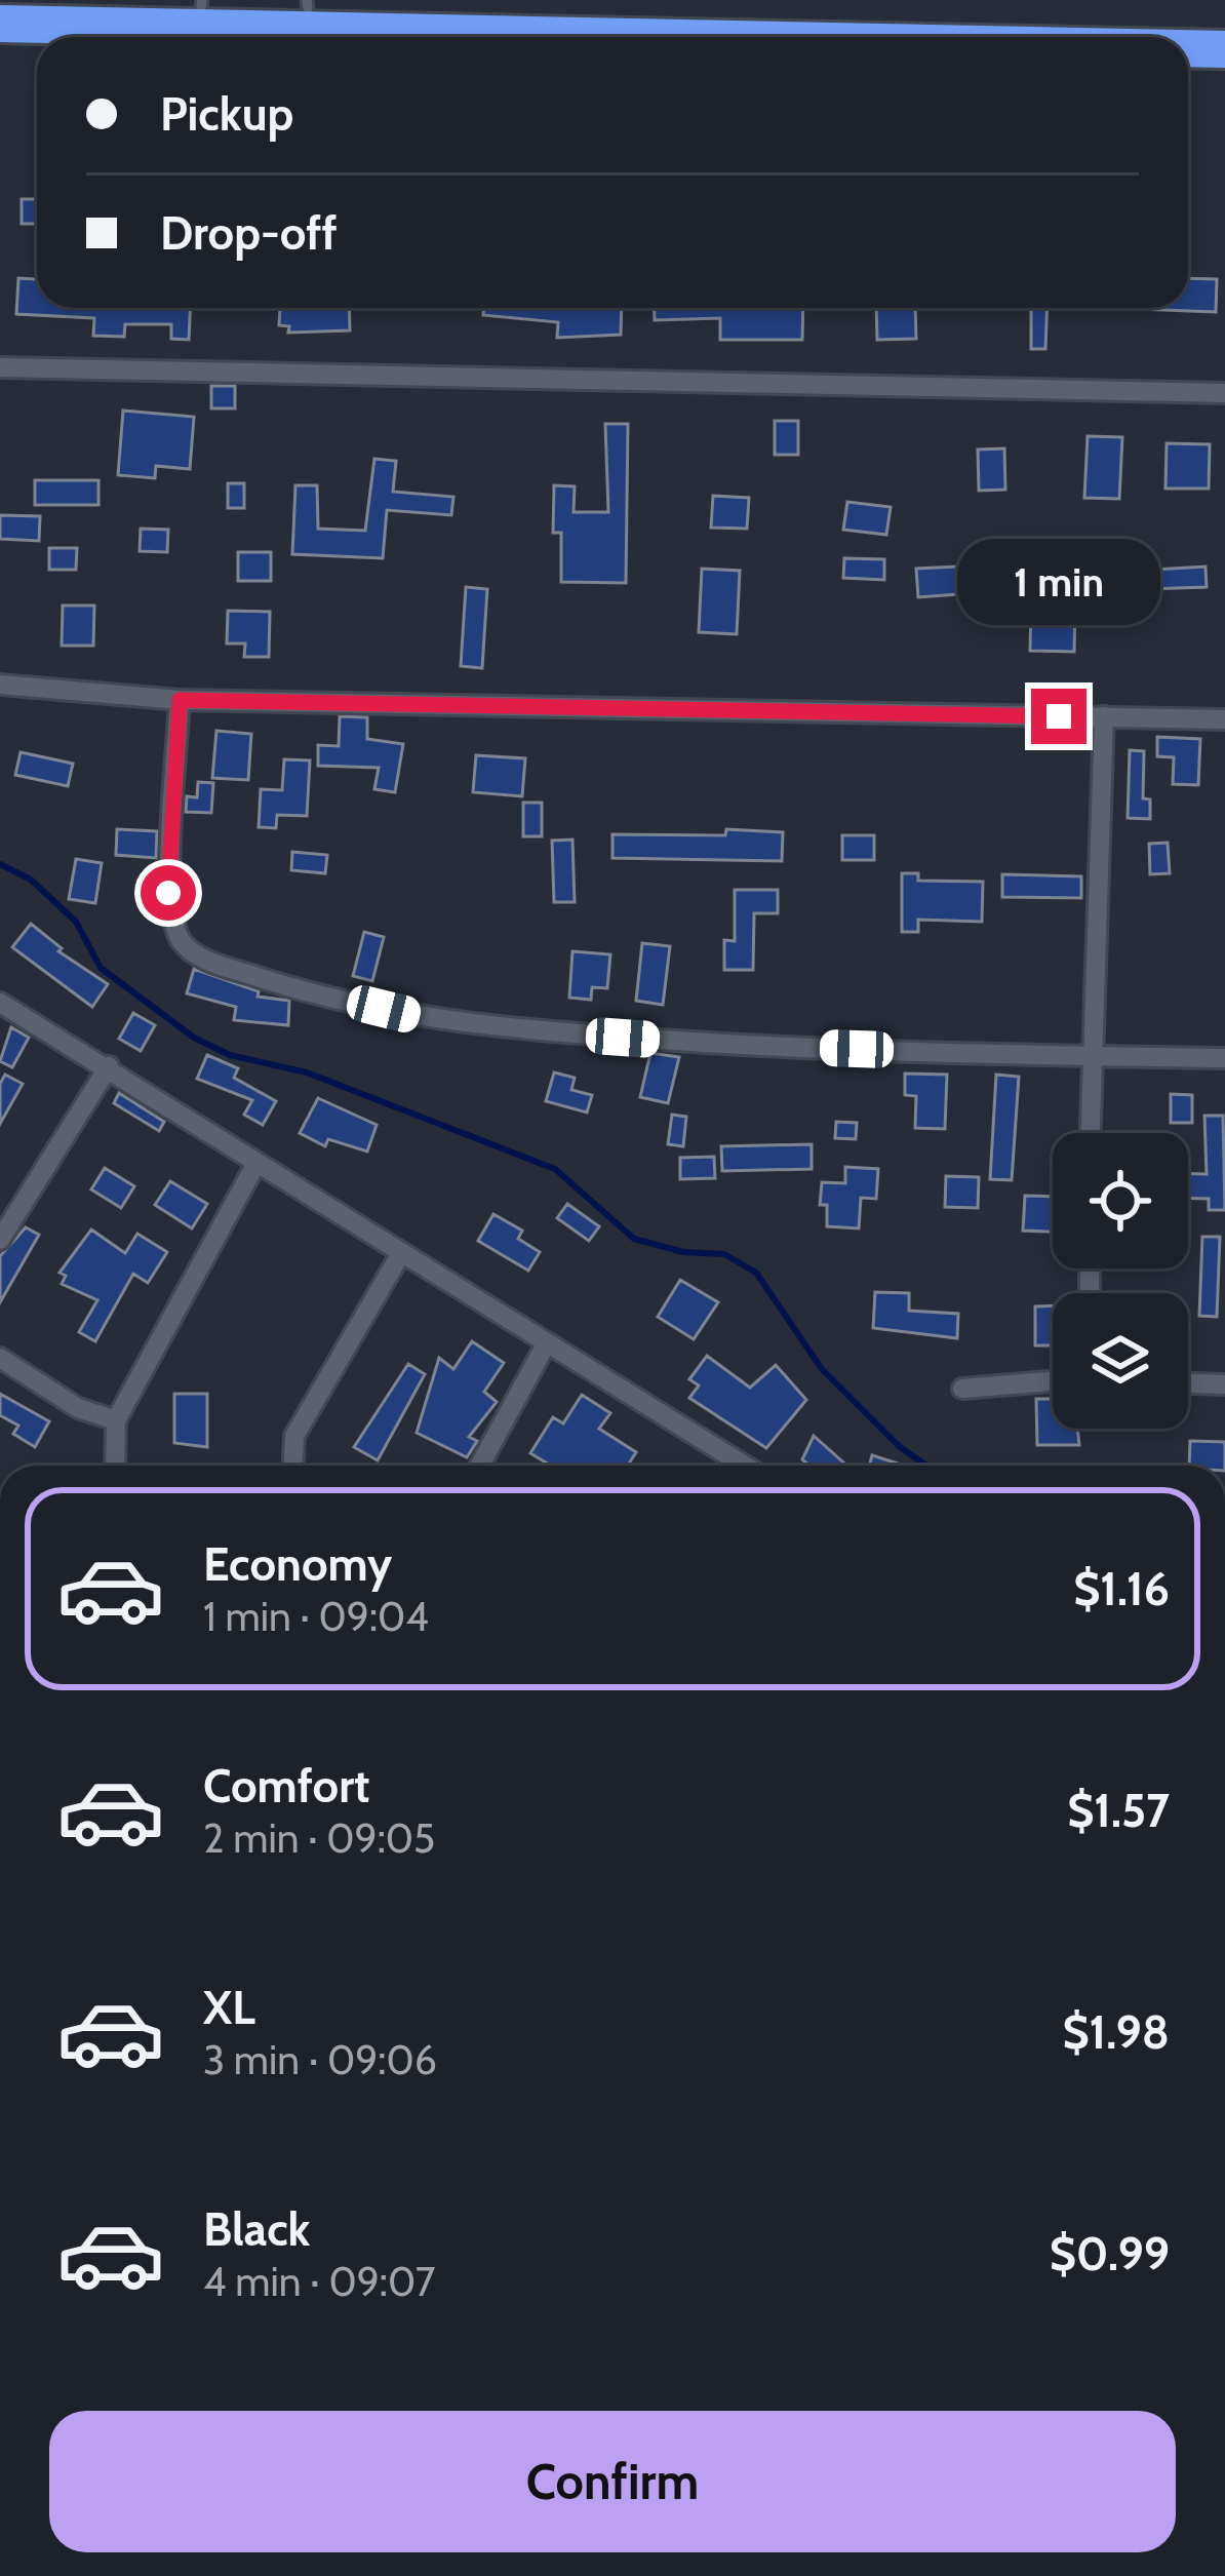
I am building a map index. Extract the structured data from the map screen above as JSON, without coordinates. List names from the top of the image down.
{
  "page": {
    "banner": ["Pickup", "Drop-off"],
    "bubble": "1 min",
    "list": [
      {
        "name": "Economy",
        "note": "1 min · 09:04",
        "value": "$1.16"
      },
      {
        "name": "Comfort",
        "note": "2 min · 09:05",
        "value": "$1.57"
      },
      {
        "name": "XL",
        "note": "3 min · 09:06",
        "value": "$1.98"
      },
      {
        "name": "Black",
        "note": "4 min · 09:07",
        "value": "$0.99"
      }
    ],
    "buttons": "Confirm"
  }
}
